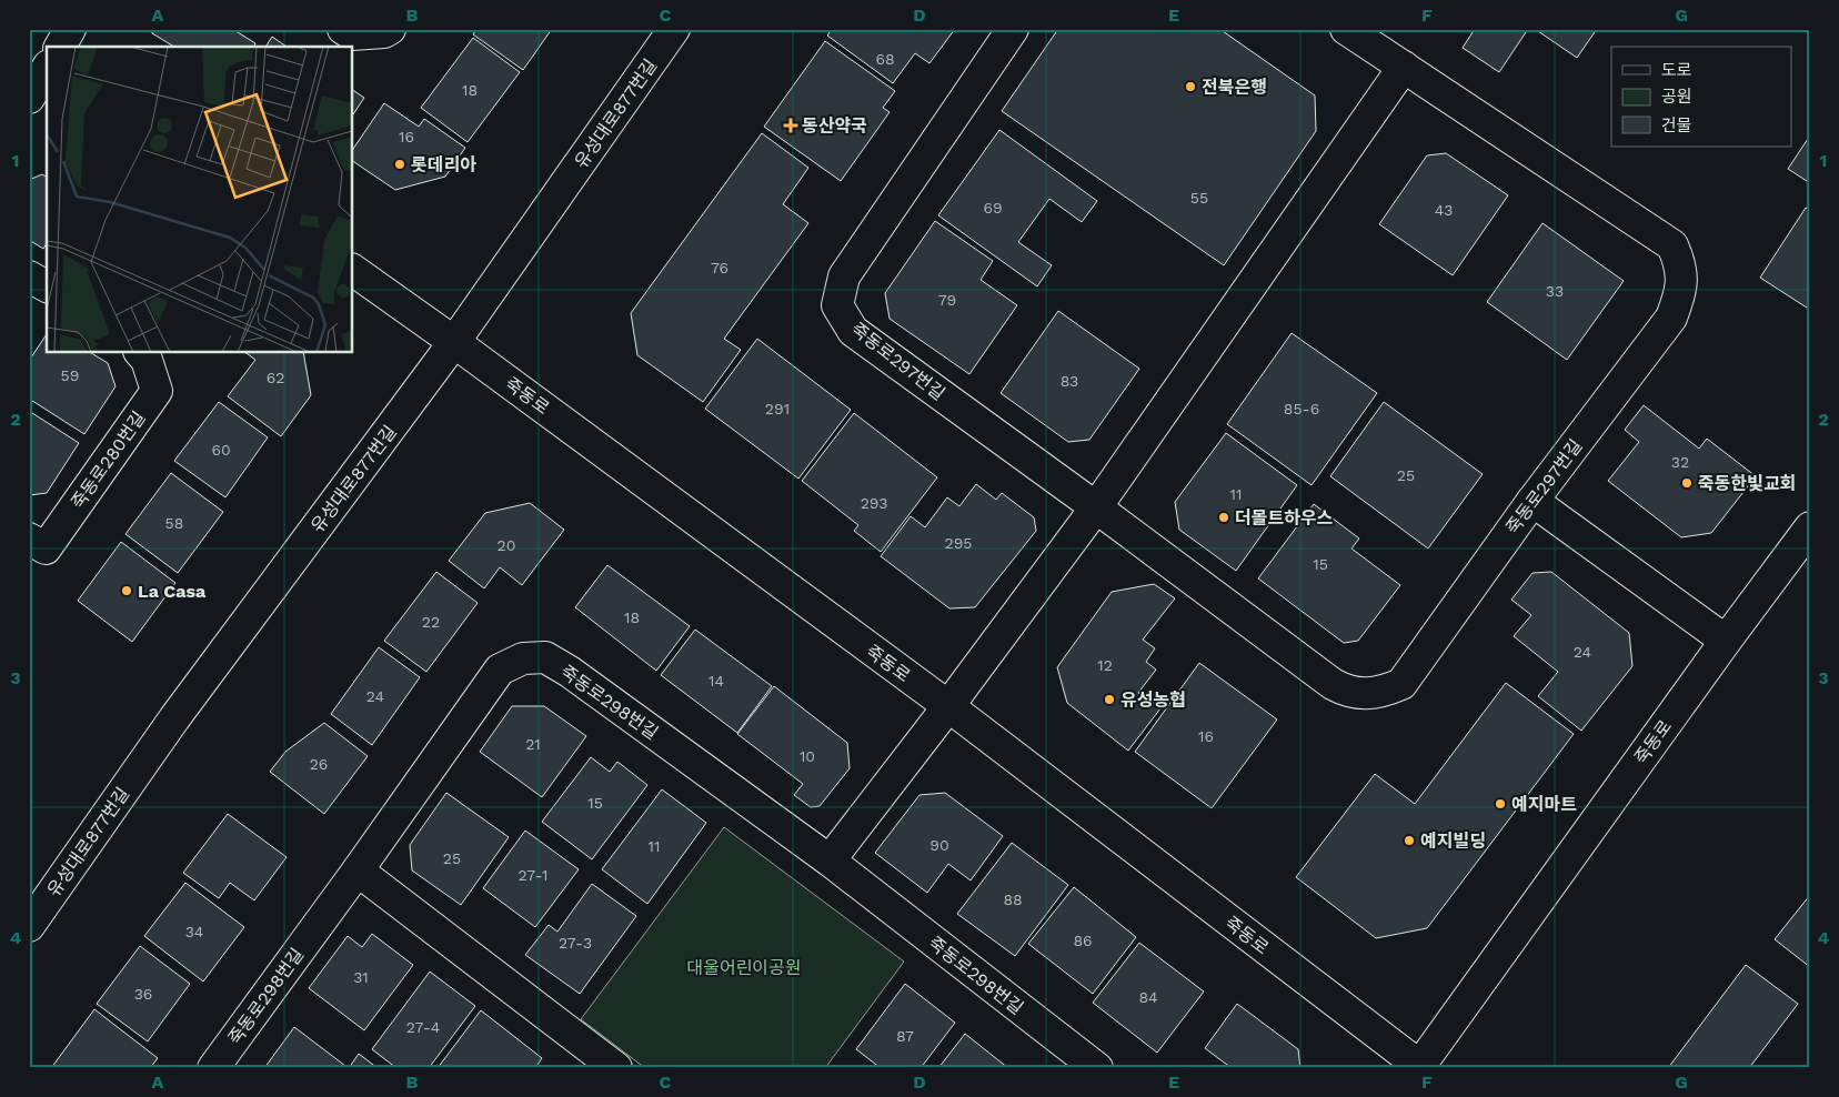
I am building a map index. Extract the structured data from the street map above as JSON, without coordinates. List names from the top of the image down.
{
  "streets": {
    "street": [
      "유성대로877번길",
      "죽동로297번길",
      "죽동로",
      "죽동로280번길",
      "죽동로298번길"
    ]
  },
  "crossings": [
    ["유성대로877번길", "죽동로"]
  ],
  "parks": ["대울어린이공원"],
  "places": {
    "other": [
      "전북은행",
      "롯데리아",
      "죽동한빛교회",
      "더몰트하우스",
      "La Casa",
      "유성농협",
      "예지마트",
      "예지빌딩"
    ],
    "health": ["동산약국"]
  },
  "house_numbers": [
    "68",
    "18",
    "16",
    "55",
    "69",
    "43",
    "76",
    "33",
    "79",
    "59",
    "62",
    "83",
    "291",
    "85-6",
    "60",
    "32",
    "25",
    "11",
    "293",
    "58",
    "295",
    "20",
    "15",
    "18",
    "22",
    "24",
    "12",
    "14",
    "24",
    "16",
    "21",
    "10",
    "26",
    "15",
    "90",
    "11",
    "25",
    "27-1",
    "88",
    "34",
    "86",
    "27-3",
    "31",
    "36",
    "84",
    "27-4",
    "87"
  ],
  "legend": ["도로", "공원", "건물"],
  "grid": {
    "columns": [
      "A",
      "B",
      "C",
      "D",
      "E",
      "F",
      "G"
    ],
    "rows": [
      "1",
      "2",
      "3",
      "4"
    ]
  }
}
